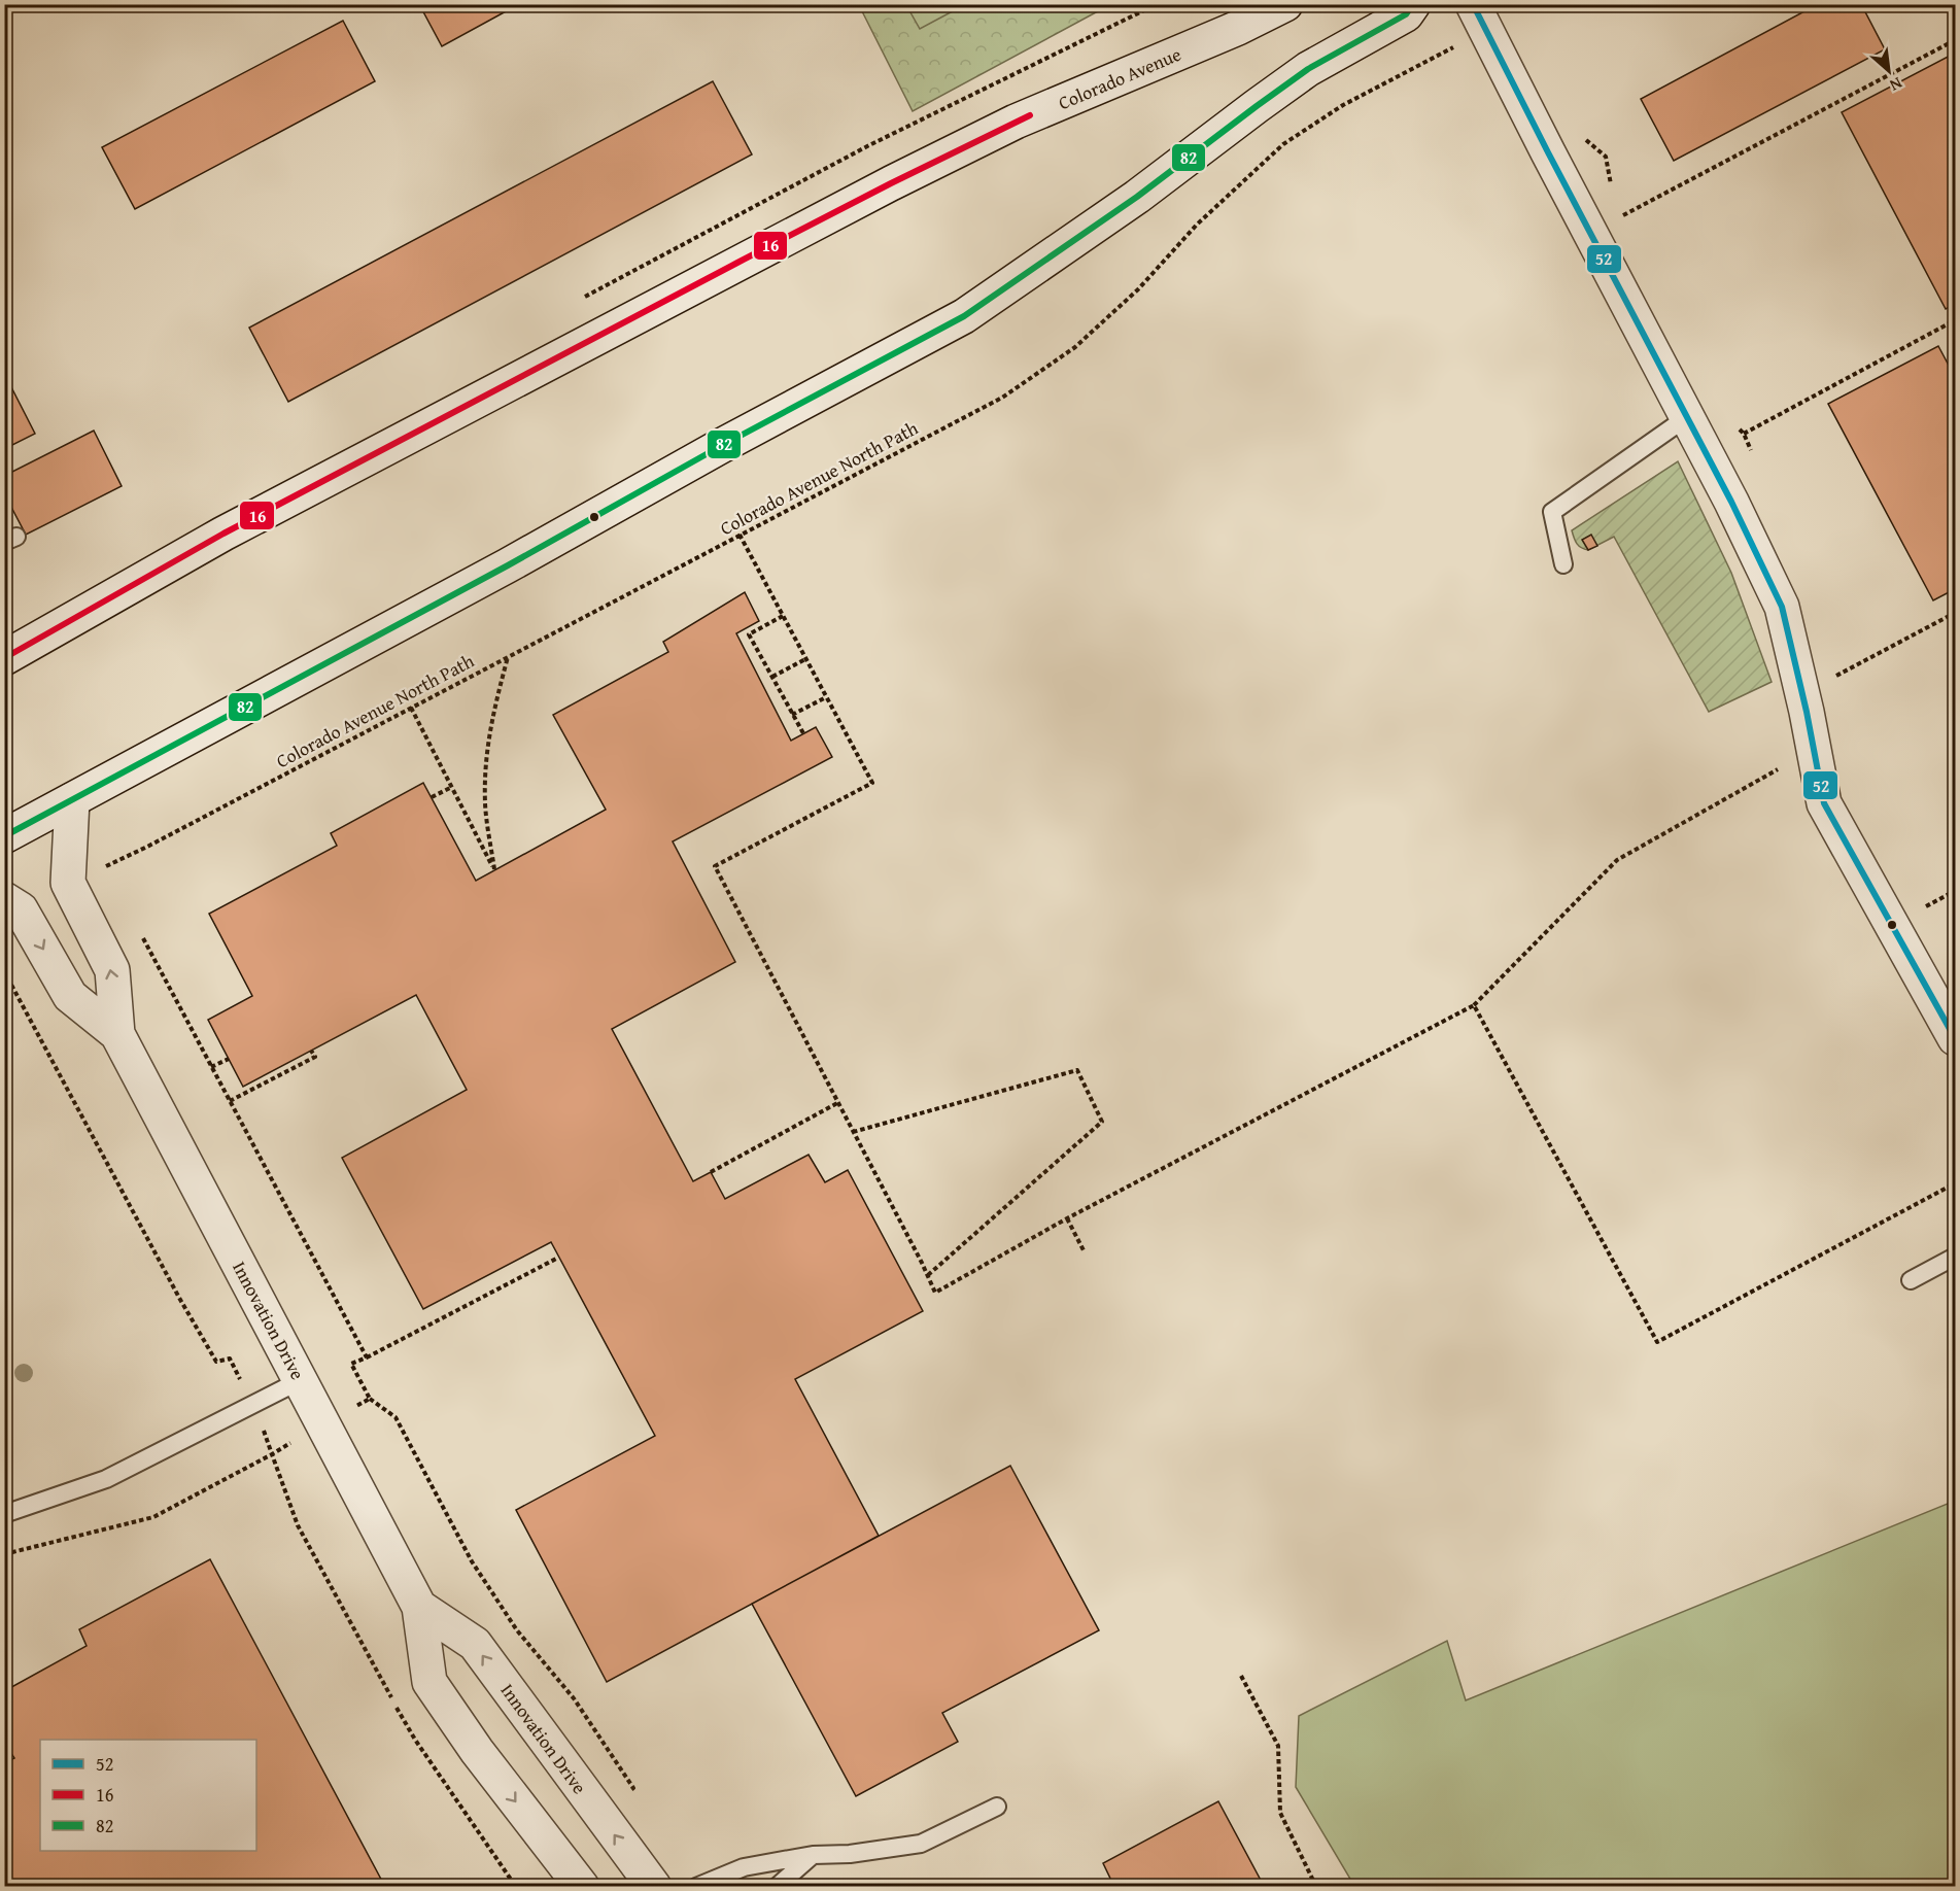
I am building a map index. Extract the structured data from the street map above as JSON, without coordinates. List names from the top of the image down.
{
  "streets": {
    "main road": ["Colorado Avenue", "Innovation Drive"],
    "path": ["Colorado Avenue North Path"]
  },
  "lines": ["transit line 52", "transit line 82", "transit line 16"],
  "legend": ["52", "16", "82"],
  "north": "bottom right"
}
